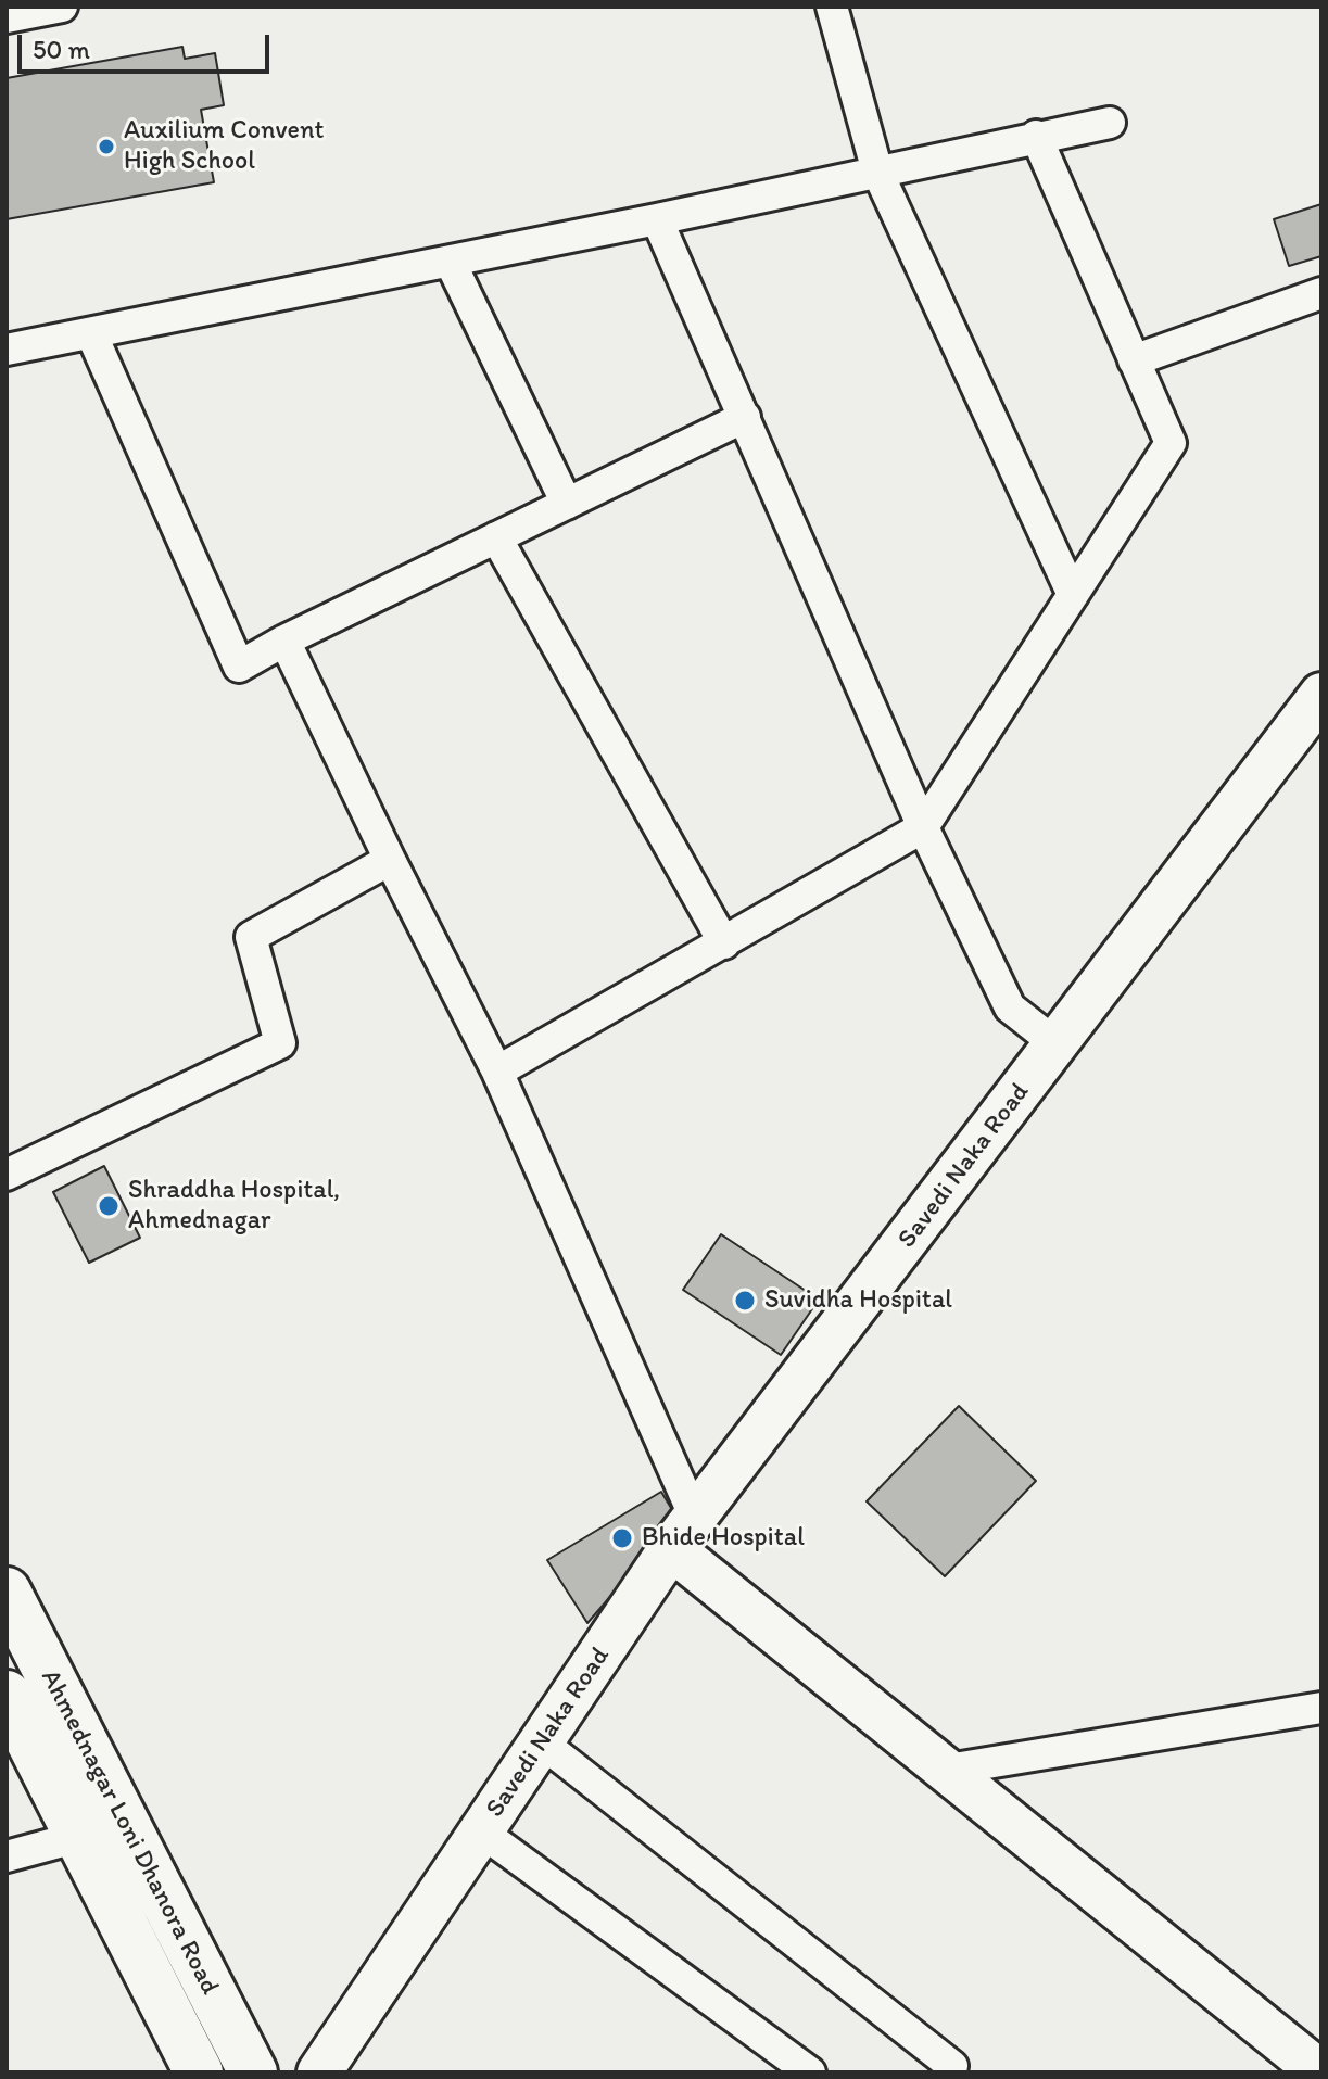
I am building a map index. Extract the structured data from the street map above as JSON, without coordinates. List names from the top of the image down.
{
  "streets": {
    "main road": ["Ahmednagar Loni Dhanora Road"],
    "street": ["Savedi Naka Road"]
  },
  "places": [
    "Auxilium Convent High School",
    "Shraddha Hospital, Ahmednagar",
    "Suvidha Hospital",
    "Bhide Hospital"
  ],
  "scale_bar": "50 m"
}
